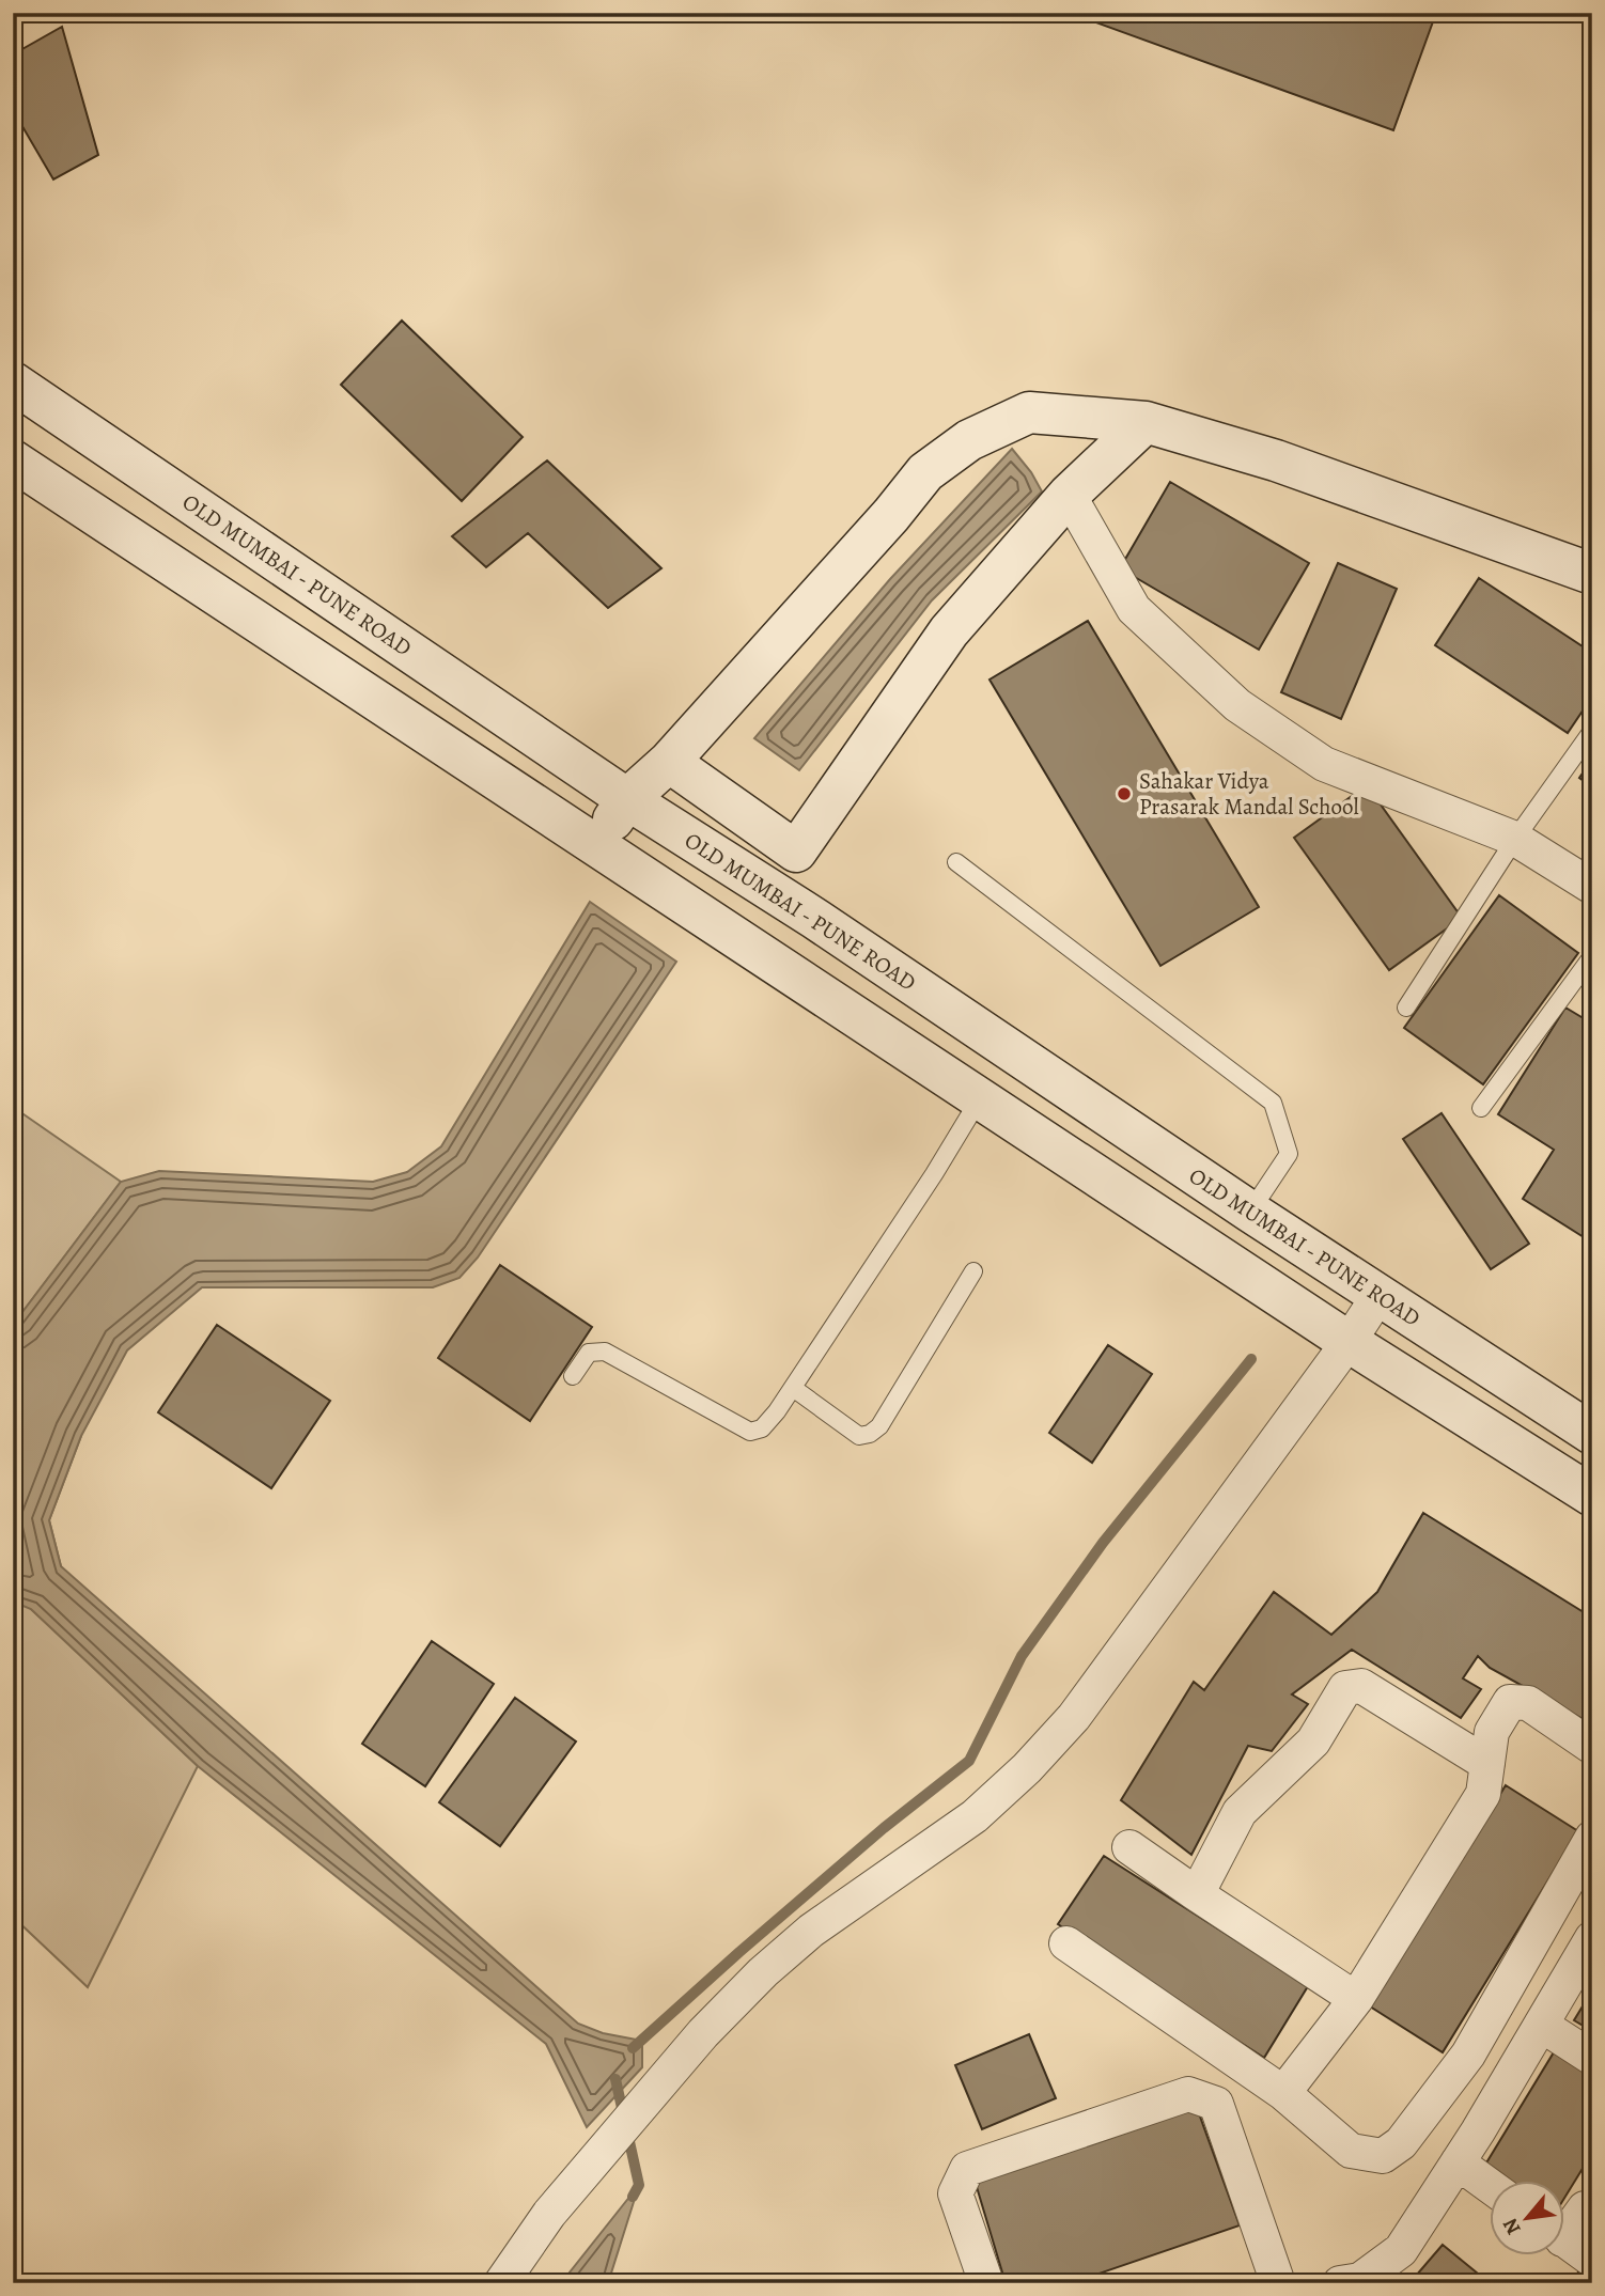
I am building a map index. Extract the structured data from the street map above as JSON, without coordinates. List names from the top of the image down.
{
  "streets": {
    "main road": ["OLD MUMBAI - PUNE ROAD"]
  },
  "places": ["Sahakar Vidya Prasarak Mandal School"],
  "north": "bottom left"
}
